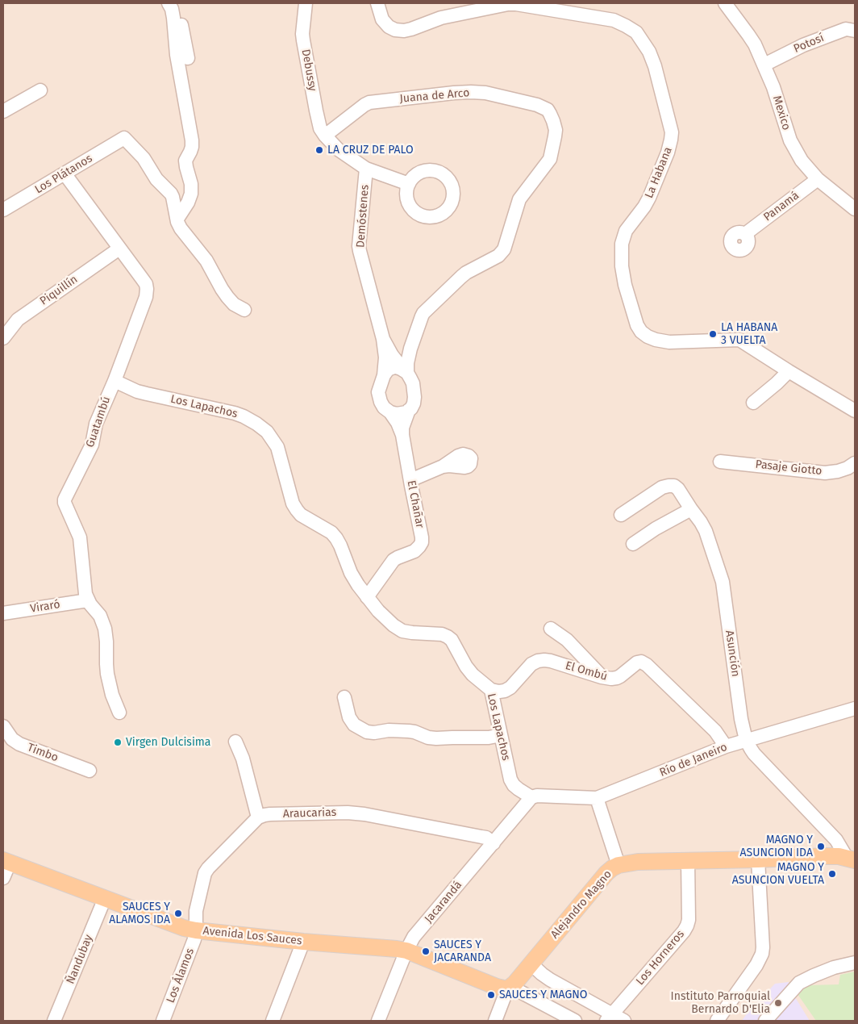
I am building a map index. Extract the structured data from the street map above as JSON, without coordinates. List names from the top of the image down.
{
  "streets": {
    "main road": ["Asunción", "Alejandro Magno", "Avenida Los Sauces"],
    "street": [
      "Potosí",
      "Debussy",
      "Juana de Arco",
      "Mexico",
      "La Habana",
      "Los Plátanos",
      "Panamá",
      "Demóstenes",
      "Piquillín",
      "Los Lapachos",
      "Guatambú",
      "Pasaje Giotto",
      "El Chañar",
      "Viraró",
      "El Ombú",
      "Timbo",
      "Río de Janeiro",
      "Araucarias",
      "Jacarandá",
      "Los Horneros",
      "Ñandubay",
      "Los Álamos"
    ]
  },
  "crossings": [
    ["Potosí", "Mexico"],
    ["Debussy", "Juana de Arco"],
    ["Debussy", "Demóstenes"],
    ["Juana de Arco", "Demóstenes"],
    ["Juana de Arco", "El Chañar"],
    ["Mexico", "Panamá"],
    ["Los Plátanos", "Guatambú"],
    ["Demóstenes", "El Chañar"],
    ["Piquillín", "Guatambú"],
    ["Los Lapachos", "Guatambú"],
    ["Los Lapachos", "El Chañar"],
    ["Los Lapachos", "El Ombú"],
    ["Los Lapachos", "Río de Janeiro"],
    ["Los Lapachos", "Jacarandá"],
    ["Guatambú", "Viraró"],
    ["Asunción", "Río de Janeiro"],
    ["Asunción", "Alejandro Magno"],
    ["El Ombú", "Río de Janeiro"],
    ["Río de Janeiro", "Jacarandá"],
    ["Araucarias", "Jacarandá"],
    ["Jacarandá", "Avenida Los Sauces"],
    ["Alejandro Magno", "Avenida Los Sauces"],
    ["Alejandro Magno", "Los Horneros"],
    ["Avenida Los Sauces", "Ñandubay"],
    ["Avenida Los Sauces", "Los Álamos"]
  ],
  "places": [
    "LA CRUZ DE PALO",
    "LA HABANA 3 VUELTA",
    "Virgen Dulcisima",
    "MAGNO Y ASUNCION IDA",
    "MAGNO Y ASUNCION VUELTA",
    "SAUCES Y ALAMOS IDA",
    "SAUCES Y JACARANDA",
    "SAUCES Y MAGNO",
    "Instituto Parroquial Bernardo D'Elia"
  ]
}
